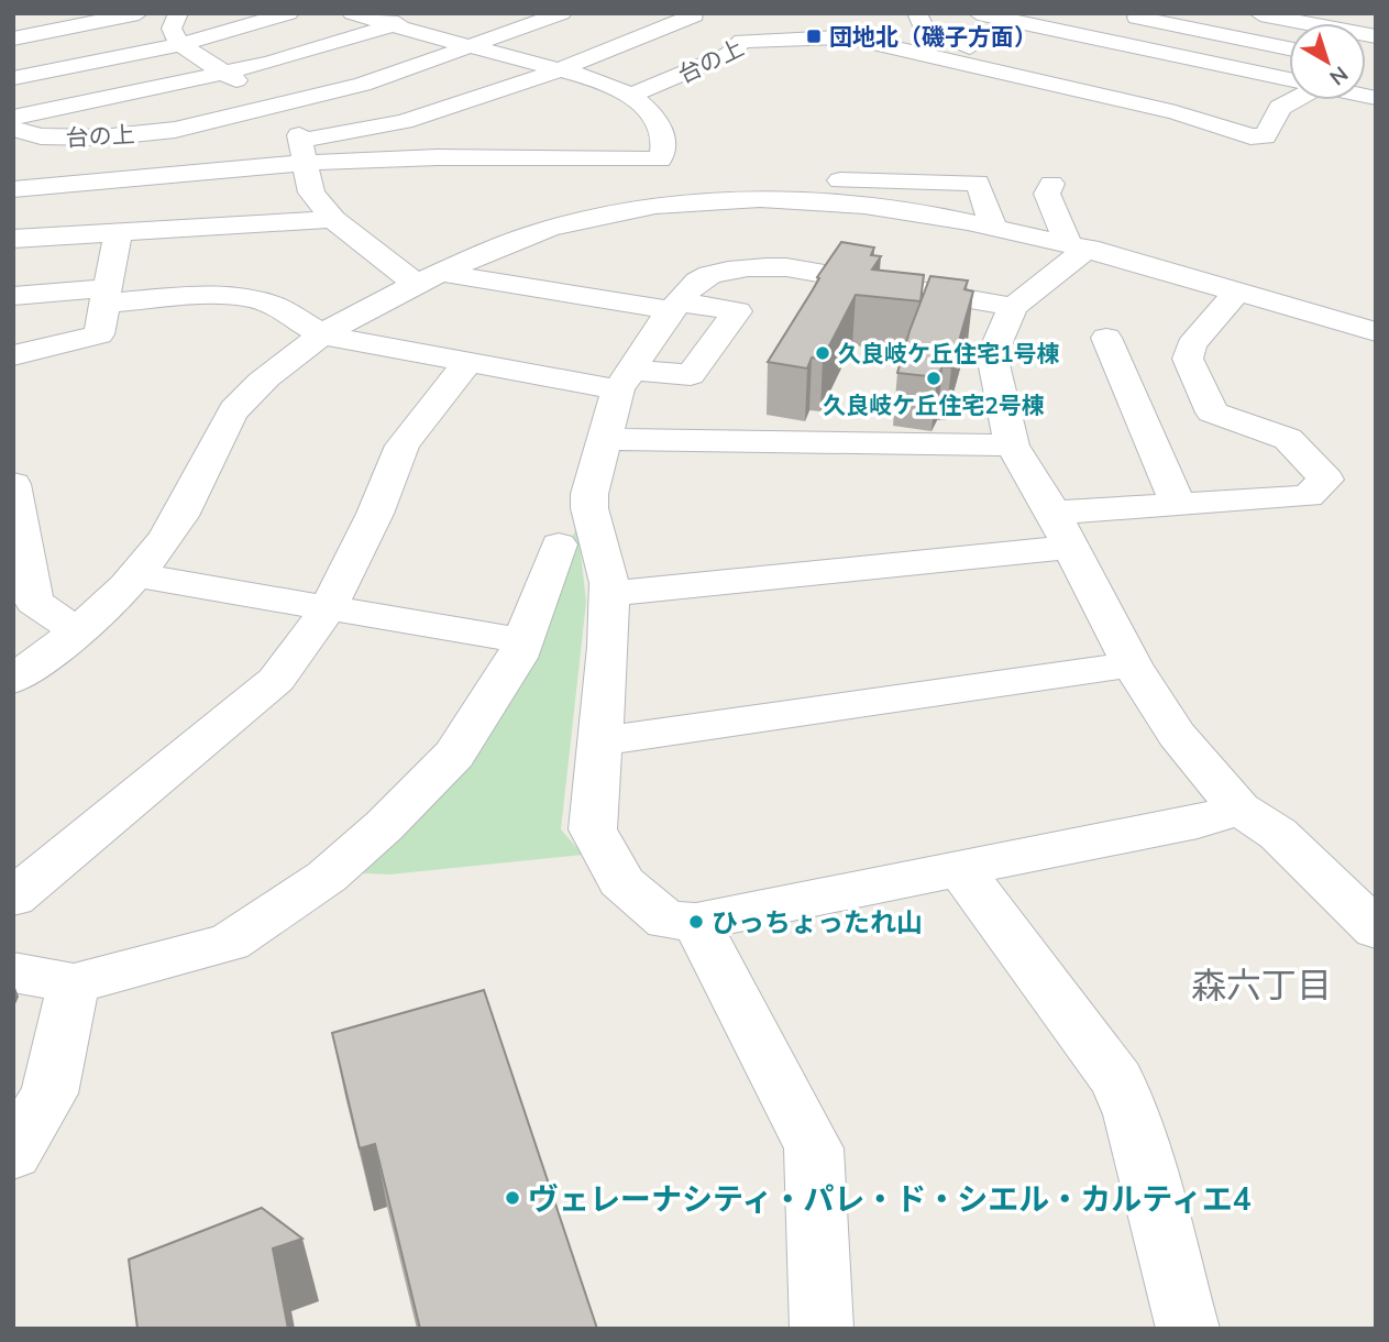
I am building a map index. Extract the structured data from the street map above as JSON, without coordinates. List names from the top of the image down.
{
  "streets": {
    "street": ["台の上"]
  },
  "districts": ["森六丁目"],
  "places": {
    "transit": ["団地北（磯子方面）"],
    "other": [
      "久良岐ケ丘住宅1号棟",
      "久良岐ケ丘住宅2号棟",
      "ひっちょったれ山",
      "ヴェレーナシティ・パレ・ド・シエル・カルティエ4"
    ]
  },
  "north": "bottom right"
}
